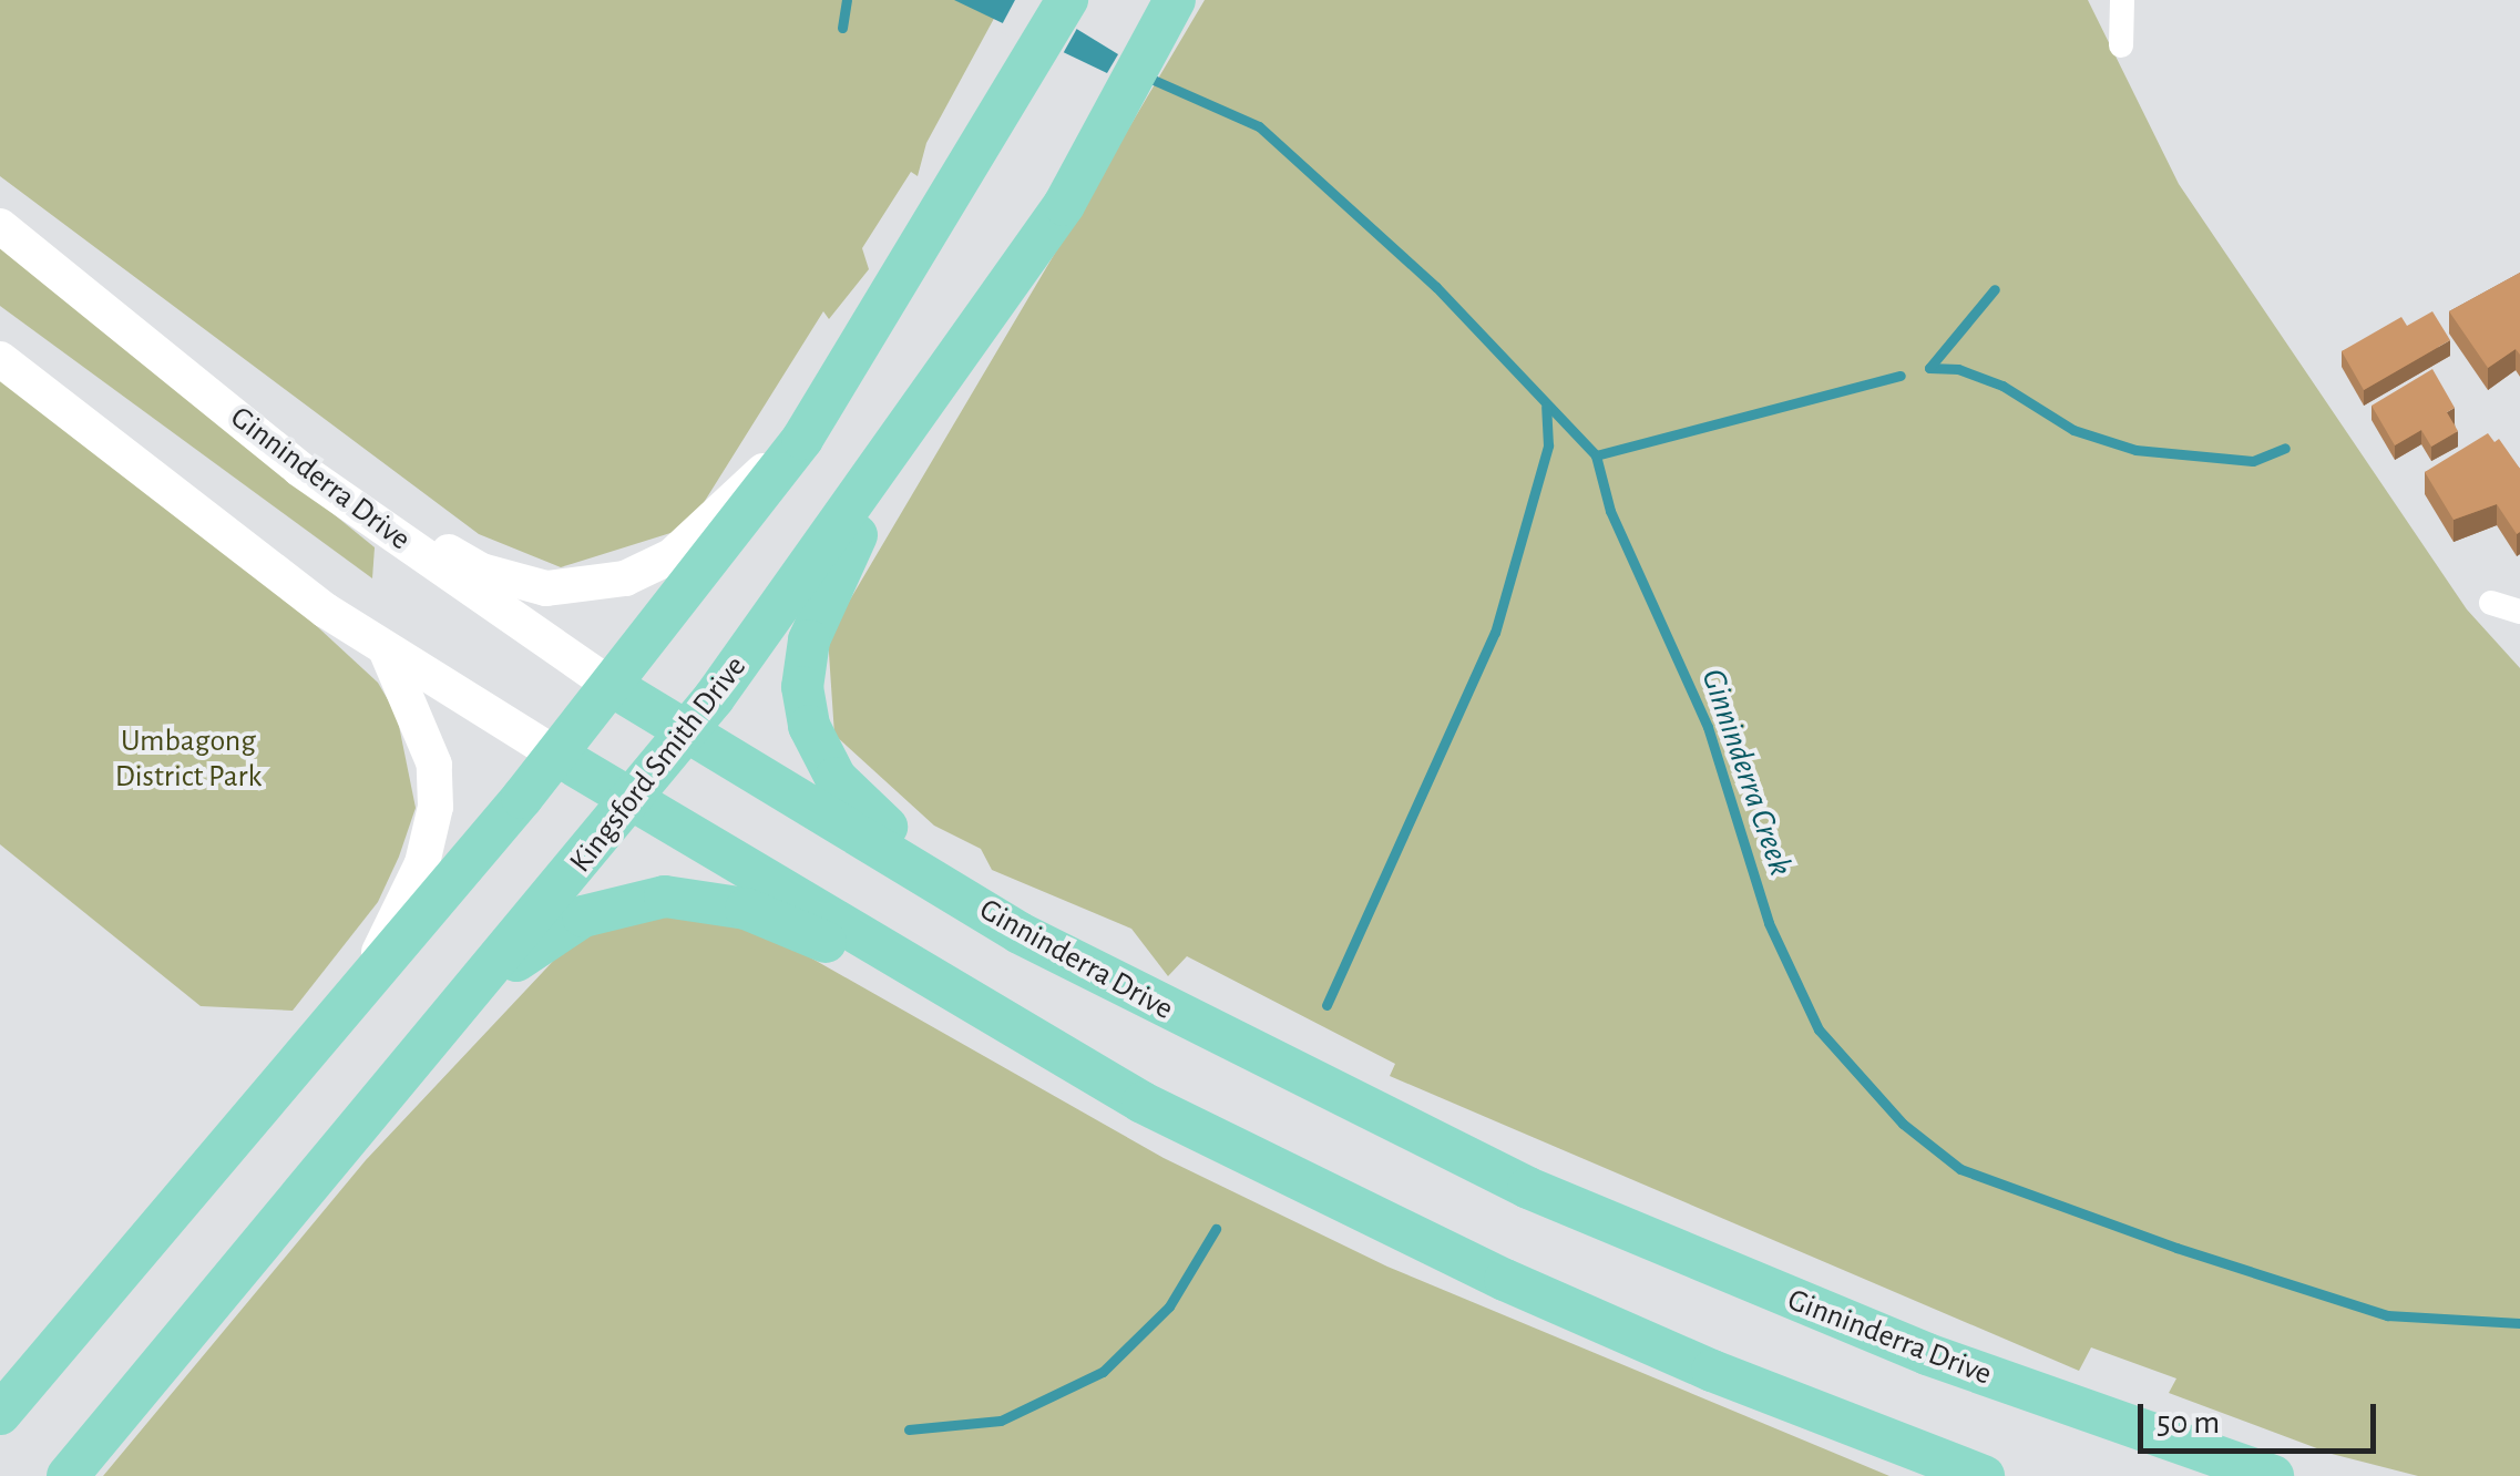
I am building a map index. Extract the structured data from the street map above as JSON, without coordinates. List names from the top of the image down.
{
  "streets": {
    "main road": ["Ginninderra Drive", "Kingsford Smith Drive"]
  },
  "crossings": [
    ["Ginninderra Drive", "Kingsford Smith Drive"]
  ],
  "water": ["Ginninderra Creek"],
  "parks": ["Umbagong District Park"],
  "scale_bar": "50 m"
}
